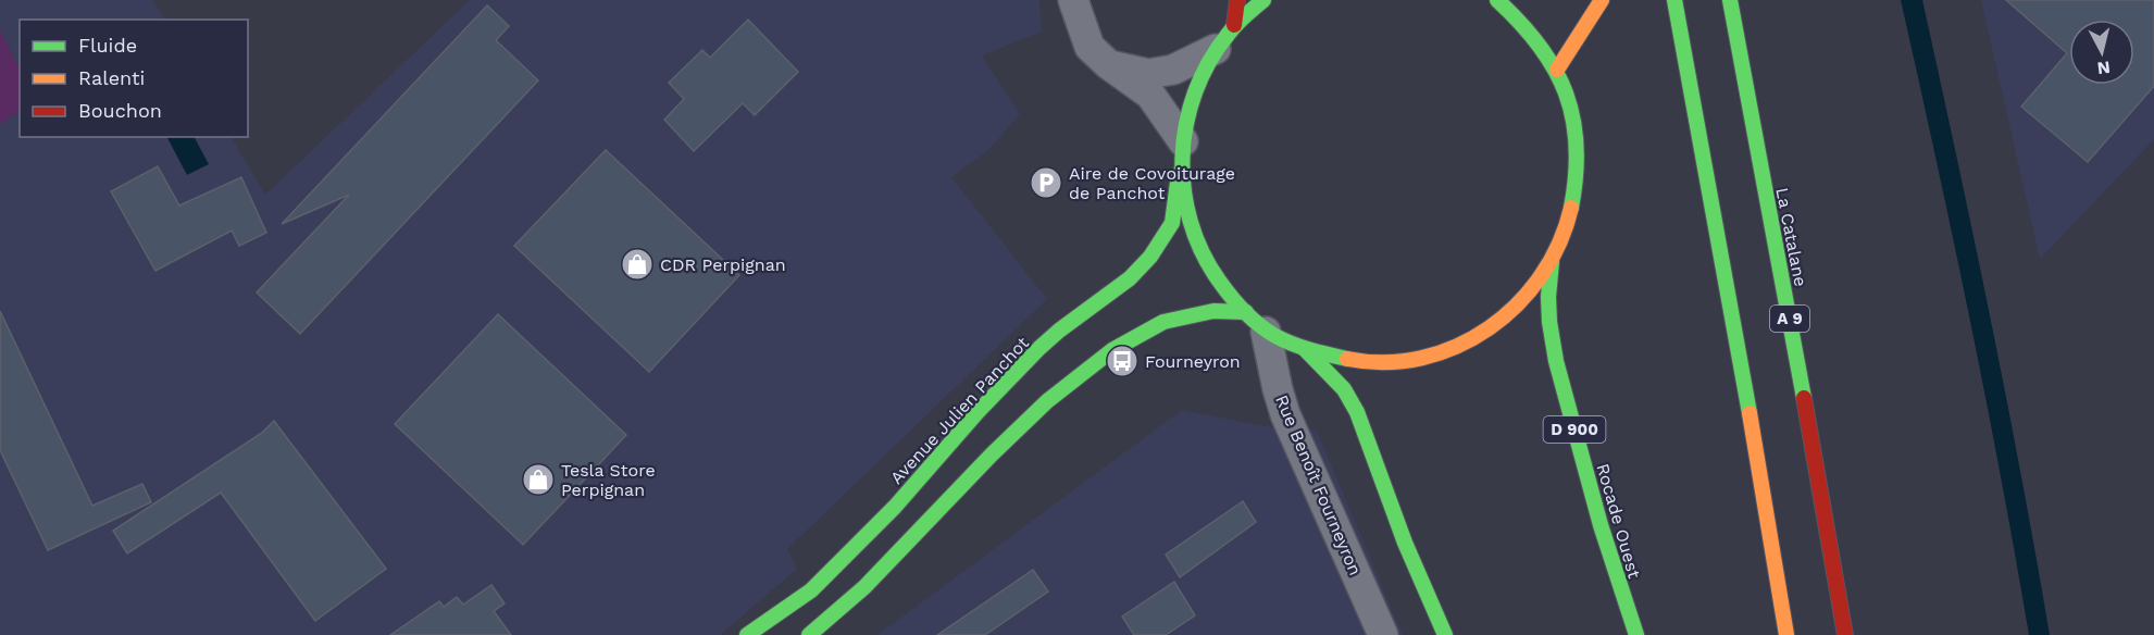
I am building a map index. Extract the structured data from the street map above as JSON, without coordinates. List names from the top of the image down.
{
  "streets": {
    "main road": [
      "La Catalane",
      "A 9",
      "Avenue Julien Panchot",
      "D 900",
      "Rocade Ouest"
    ],
    "street": ["Rue Benoît Fourneyron"]
  },
  "places": {
    "parking": ["Aire de Covoiturage de Panchot"],
    "shop": ["CDR Perpignan", "Tesla Store Perpignan"],
    "bus stop": ["Fourneyron"]
  },
  "legend": ["Fluide", "Ralenti", "Bouchon"],
  "north": "bottom"
}
